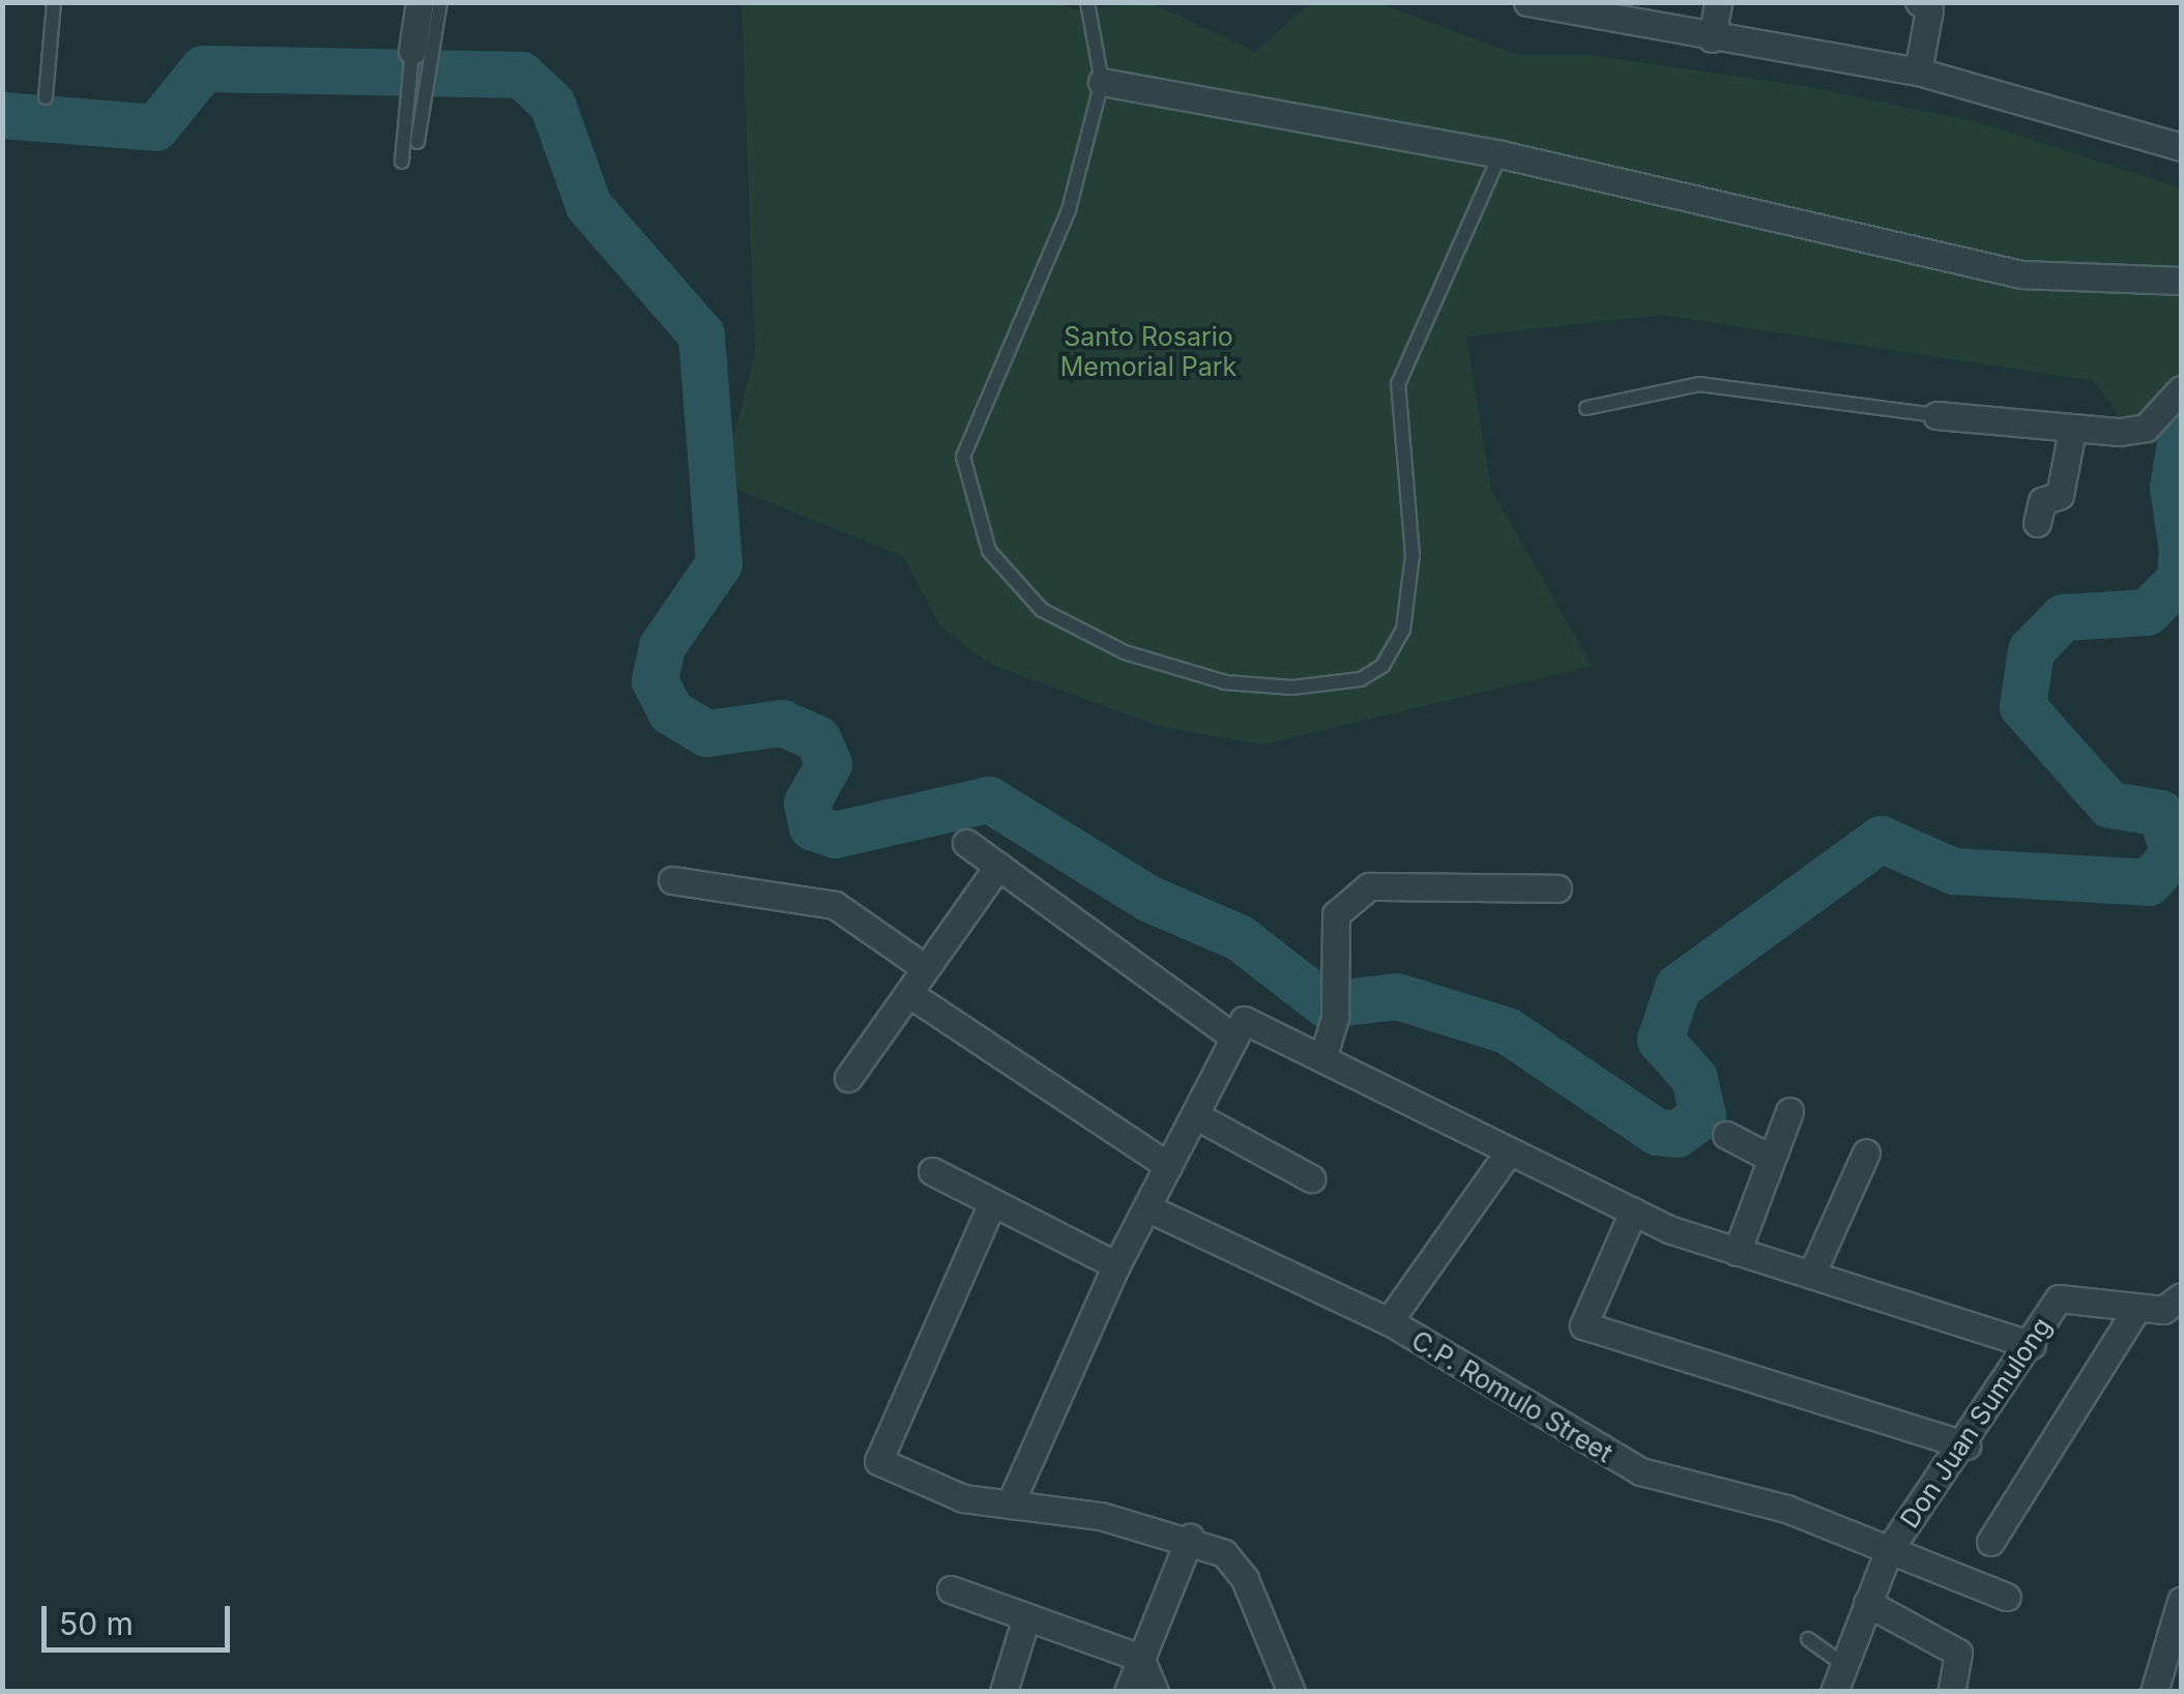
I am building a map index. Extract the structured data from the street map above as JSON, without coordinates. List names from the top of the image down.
{
  "streets": {
    "street": ["C.P. Romulo Street", "Don Juan Sumulong"]
  },
  "crossings": [
    ["C.P. Romulo Street", "Don Juan Sumulong"]
  ],
  "parks": ["Santo Rosario Memorial Park"],
  "scale_bar": "50 m"
}
